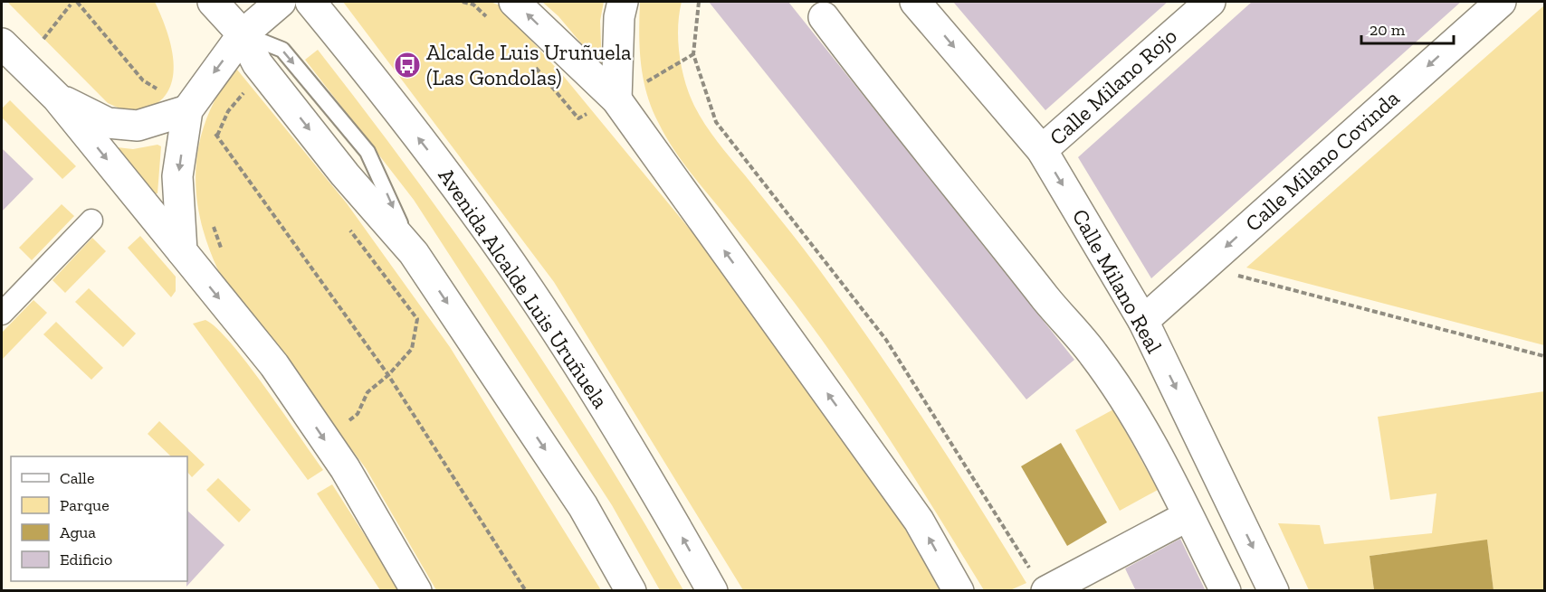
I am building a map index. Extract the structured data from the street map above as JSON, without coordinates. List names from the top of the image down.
{
  "streets": {
    "street": [
      "Calle Milano Rojo",
      "Calle Milano Covinda",
      "Calle Milano Real",
      "Avenida Alcalde Luis Uruñuela"
    ]
  },
  "crossings": [
    ["Calle Milano Rojo", "Calle Milano Real"],
    ["Calle Milano Covinda", "Calle Milano Real"]
  ],
  "one_way": ["Calle Milano Covinda"],
  "places": {
    "bus stop": ["Alcalde Luis Uruñuela (Las Gondolas)"]
  },
  "legend": [
    "Calle",
    "Parque",
    "Agua",
    "Edificio"
  ],
  "scale_bar": "20 m"
}
